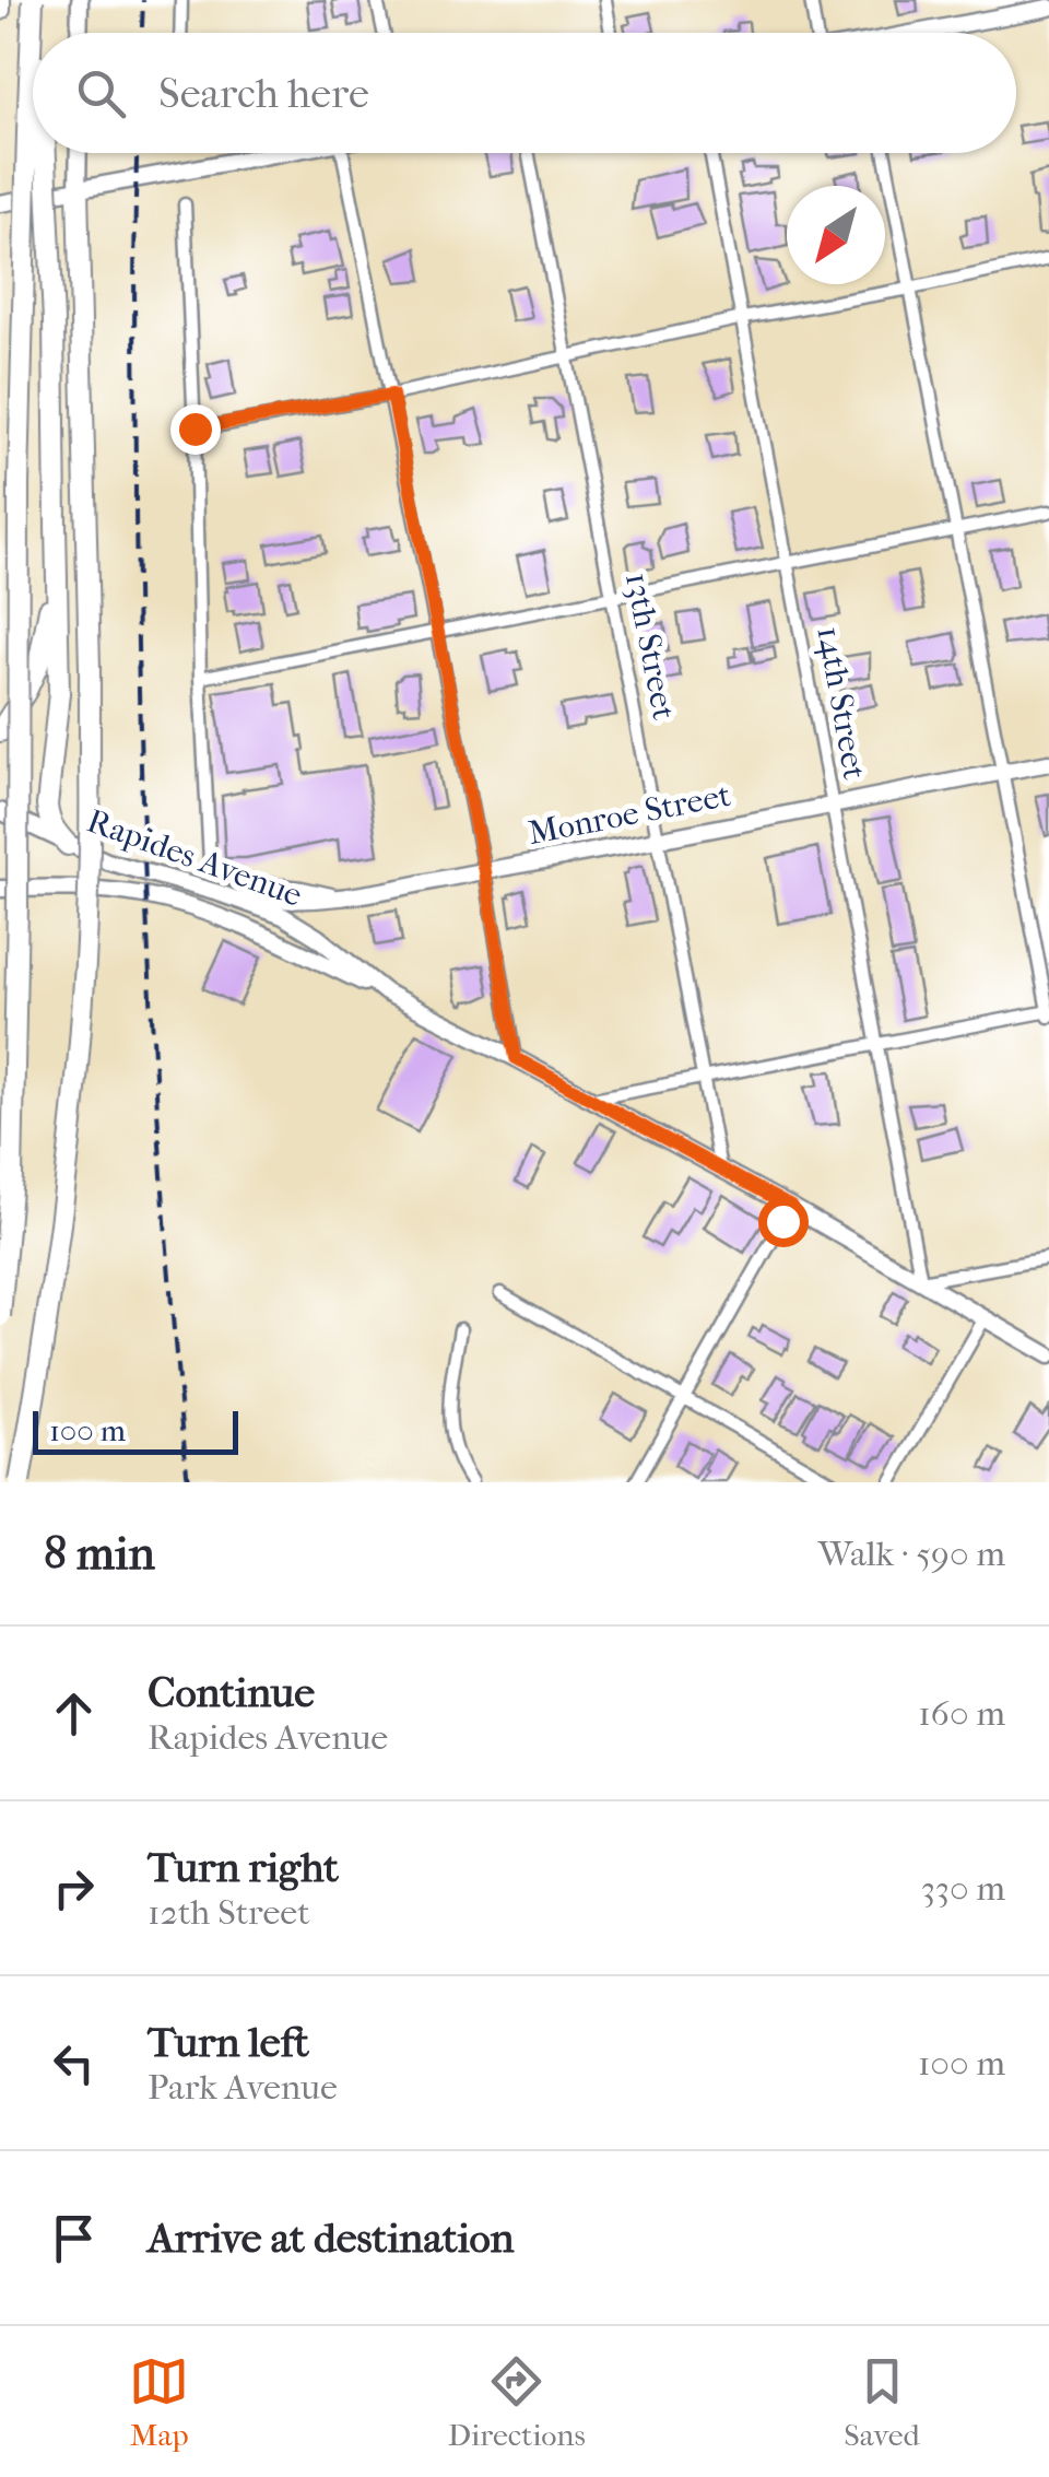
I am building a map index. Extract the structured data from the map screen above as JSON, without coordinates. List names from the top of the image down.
{
  "streets": {
    "main road": ["Monroe Street", "Rapides Avenue"],
    "street": ["13th Street", "14th Street"]
  },
  "crossings": [
    ["13th Street", "Monroe Street"],
    ["13th Street", "Rapides Avenue"],
    ["14th Street", "Monroe Street"],
    ["14th Street", "Rapides Avenue"],
    ["Monroe Street", "Rapides Avenue"]
  ],
  "scale_bar": "100 m",
  "north": "bottom left",
  "page": {
    "search": "Search here",
    "scale": "100 m",
    "heading": ["8 min", "Walk · 590 m"],
    "list": [
      ["Continue", "Rapides Avenue", "160 m"],
      ["Turn right", "12th Street", "330 m"],
      ["Turn left", "Park Avenue", "100 m"],
      "Arrive at destination"
    ],
    "nav": ["Map", "Directions", "Saved"]
  }
}
